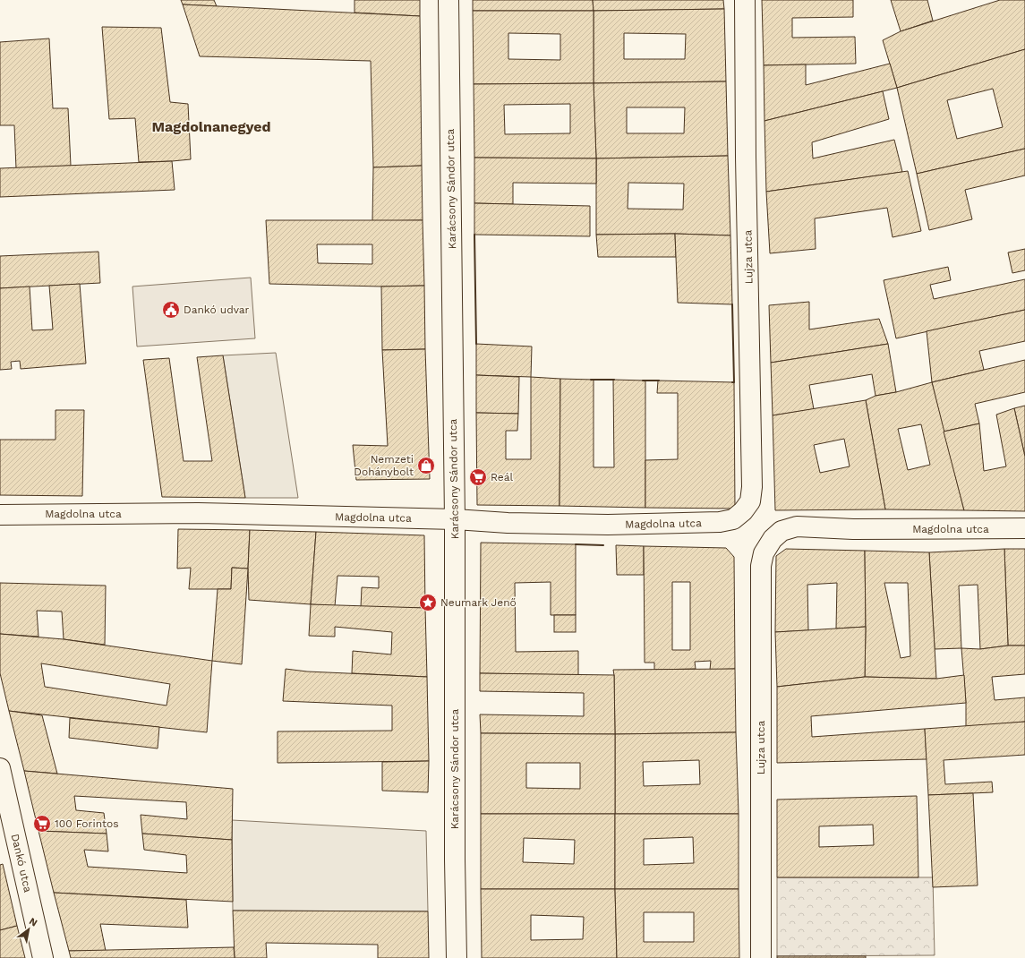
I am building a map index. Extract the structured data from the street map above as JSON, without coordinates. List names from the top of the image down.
{
  "streets": {
    "street": [
      "Karácsony Sándor utca",
      "Lujza utca",
      "Magdolna utca",
      "Dankó utca"
    ]
  },
  "crossings": [
    ["Karácsony Sándor utca", "Magdolna utca"],
    ["Lujza utca", "Magdolna utca"]
  ],
  "districts": ["Magdolnanegyed"],
  "places": {
    "public building": ["Dankó udvar"],
    "shop": ["Nemzeti Dohánybolt"],
    "supermarket": ["Reál", "100 Forintos"],
    "place": ["Neumark Jenő"]
  },
  "north": "top right"
}
